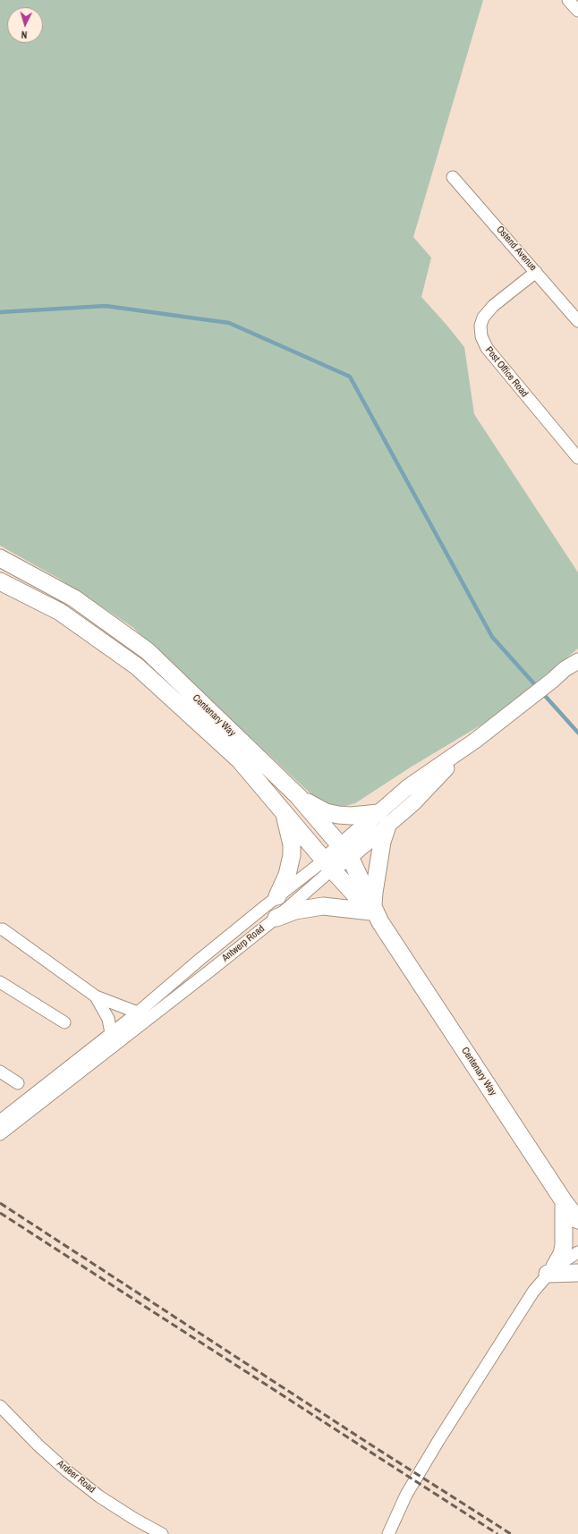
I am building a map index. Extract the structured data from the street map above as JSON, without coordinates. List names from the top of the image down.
{
  "streets": {
    "main road": ["Centenary Way"],
    "street": [
      "Ostend Avenue",
      "Post Office Road",
      "Antwerp Road",
      "Ardeer Road"
    ]
  },
  "crossings": [
    ["Ostend Avenue", "Post Office Road"],
    ["Centenary Way", "Antwerp Road"]
  ],
  "north": "bottom"
}
